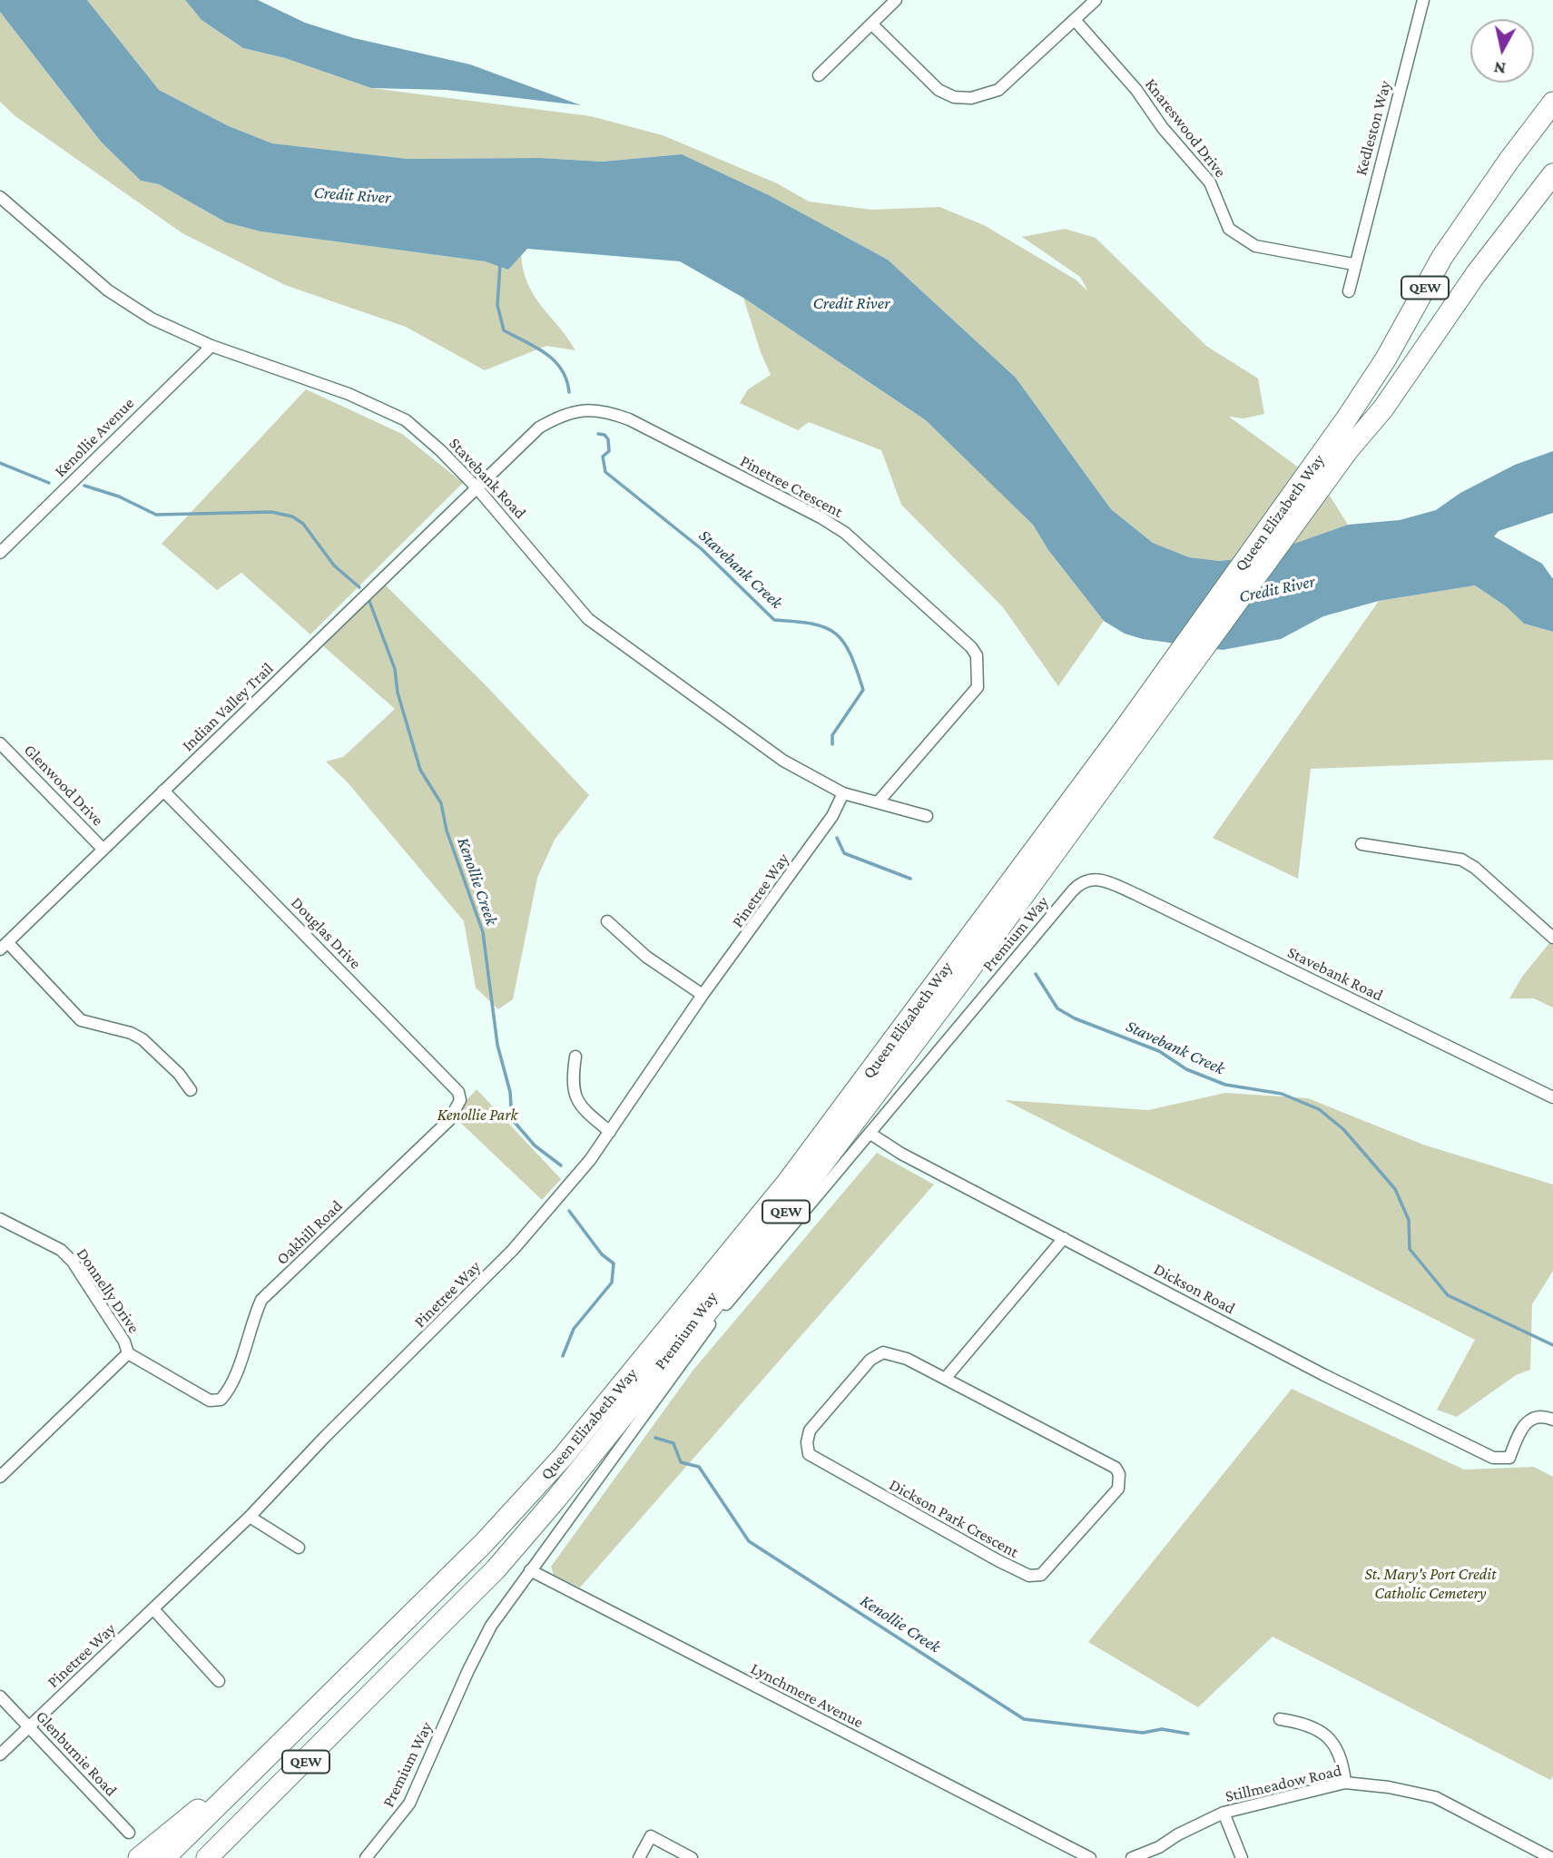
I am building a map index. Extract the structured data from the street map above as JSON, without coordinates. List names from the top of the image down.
{
  "streets": {
    "highway": ["QEW", "Queen Elizabeth Way"],
    "street": [
      "Knareswood Drive",
      "Kedleston Way",
      "Kenollie Avenue",
      "Stavebank Road",
      "Pinetree Crescent",
      "Indian Valley Trail",
      "Glenwood Drive",
      "Pinetree Way",
      "Douglas Drive",
      "Premium Way",
      "Oakhill Road",
      "Dickson Road",
      "Donnelly Drive",
      "Dickson Park Crescent",
      "Lynchmere Avenue",
      "Glenburnie Road",
      "Stillmeadow Road"
    ]
  },
  "crossings": [
    ["Knareswood Drive", "Kedleston Way"],
    ["Kenollie Avenue", "Stavebank Road"],
    ["Stavebank Road", "Pinetree Crescent"],
    ["Stavebank Road", "Indian Valley Trail"],
    ["Stavebank Road", "Pinetree Way"],
    ["Stavebank Road", "Premium Way"],
    ["Pinetree Crescent", "Indian Valley Trail"],
    ["Indian Valley Trail", "Glenwood Drive"],
    ["Indian Valley Trail", "Douglas Drive"],
    ["Pinetree Way", "Glenburnie Road"],
    ["Douglas Drive", "Oakhill Road"],
    ["Premium Way", "Dickson Road"],
    ["Premium Way", "Lynchmere Avenue"],
    ["Oakhill Road", "Donnelly Drive"]
  ],
  "water": ["Credit River", "Stavebank Creek", "Kenollie Creek"],
  "parks": ["Kenollie Park", "St. Mary's Port Credit Catholic Cemetery"],
  "north": "bottom"
}
